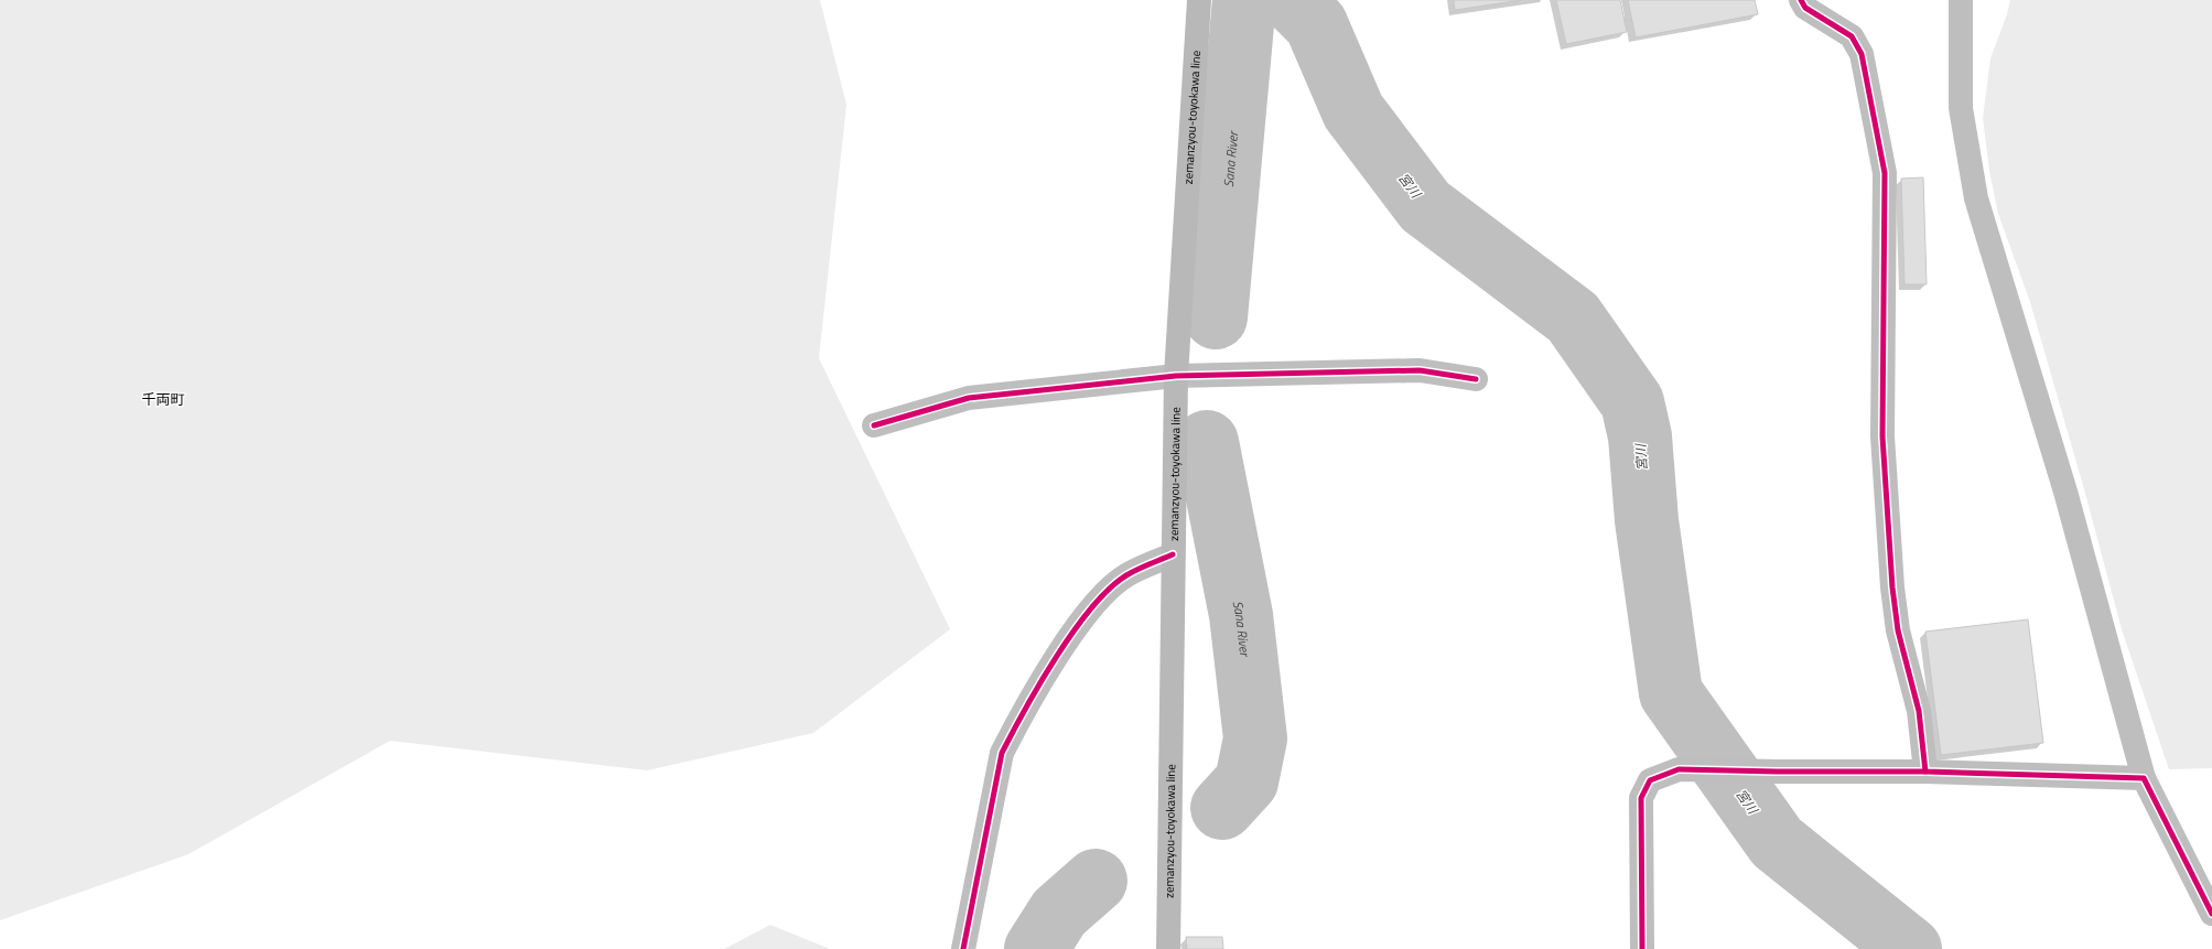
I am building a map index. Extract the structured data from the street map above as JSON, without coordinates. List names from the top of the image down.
{
  "streets": {
    "main road": ["zemanzyou-toyokawa line"]
  },
  "districts": ["千両町"],
  "water": ["Sana River", "宮川"]
}
